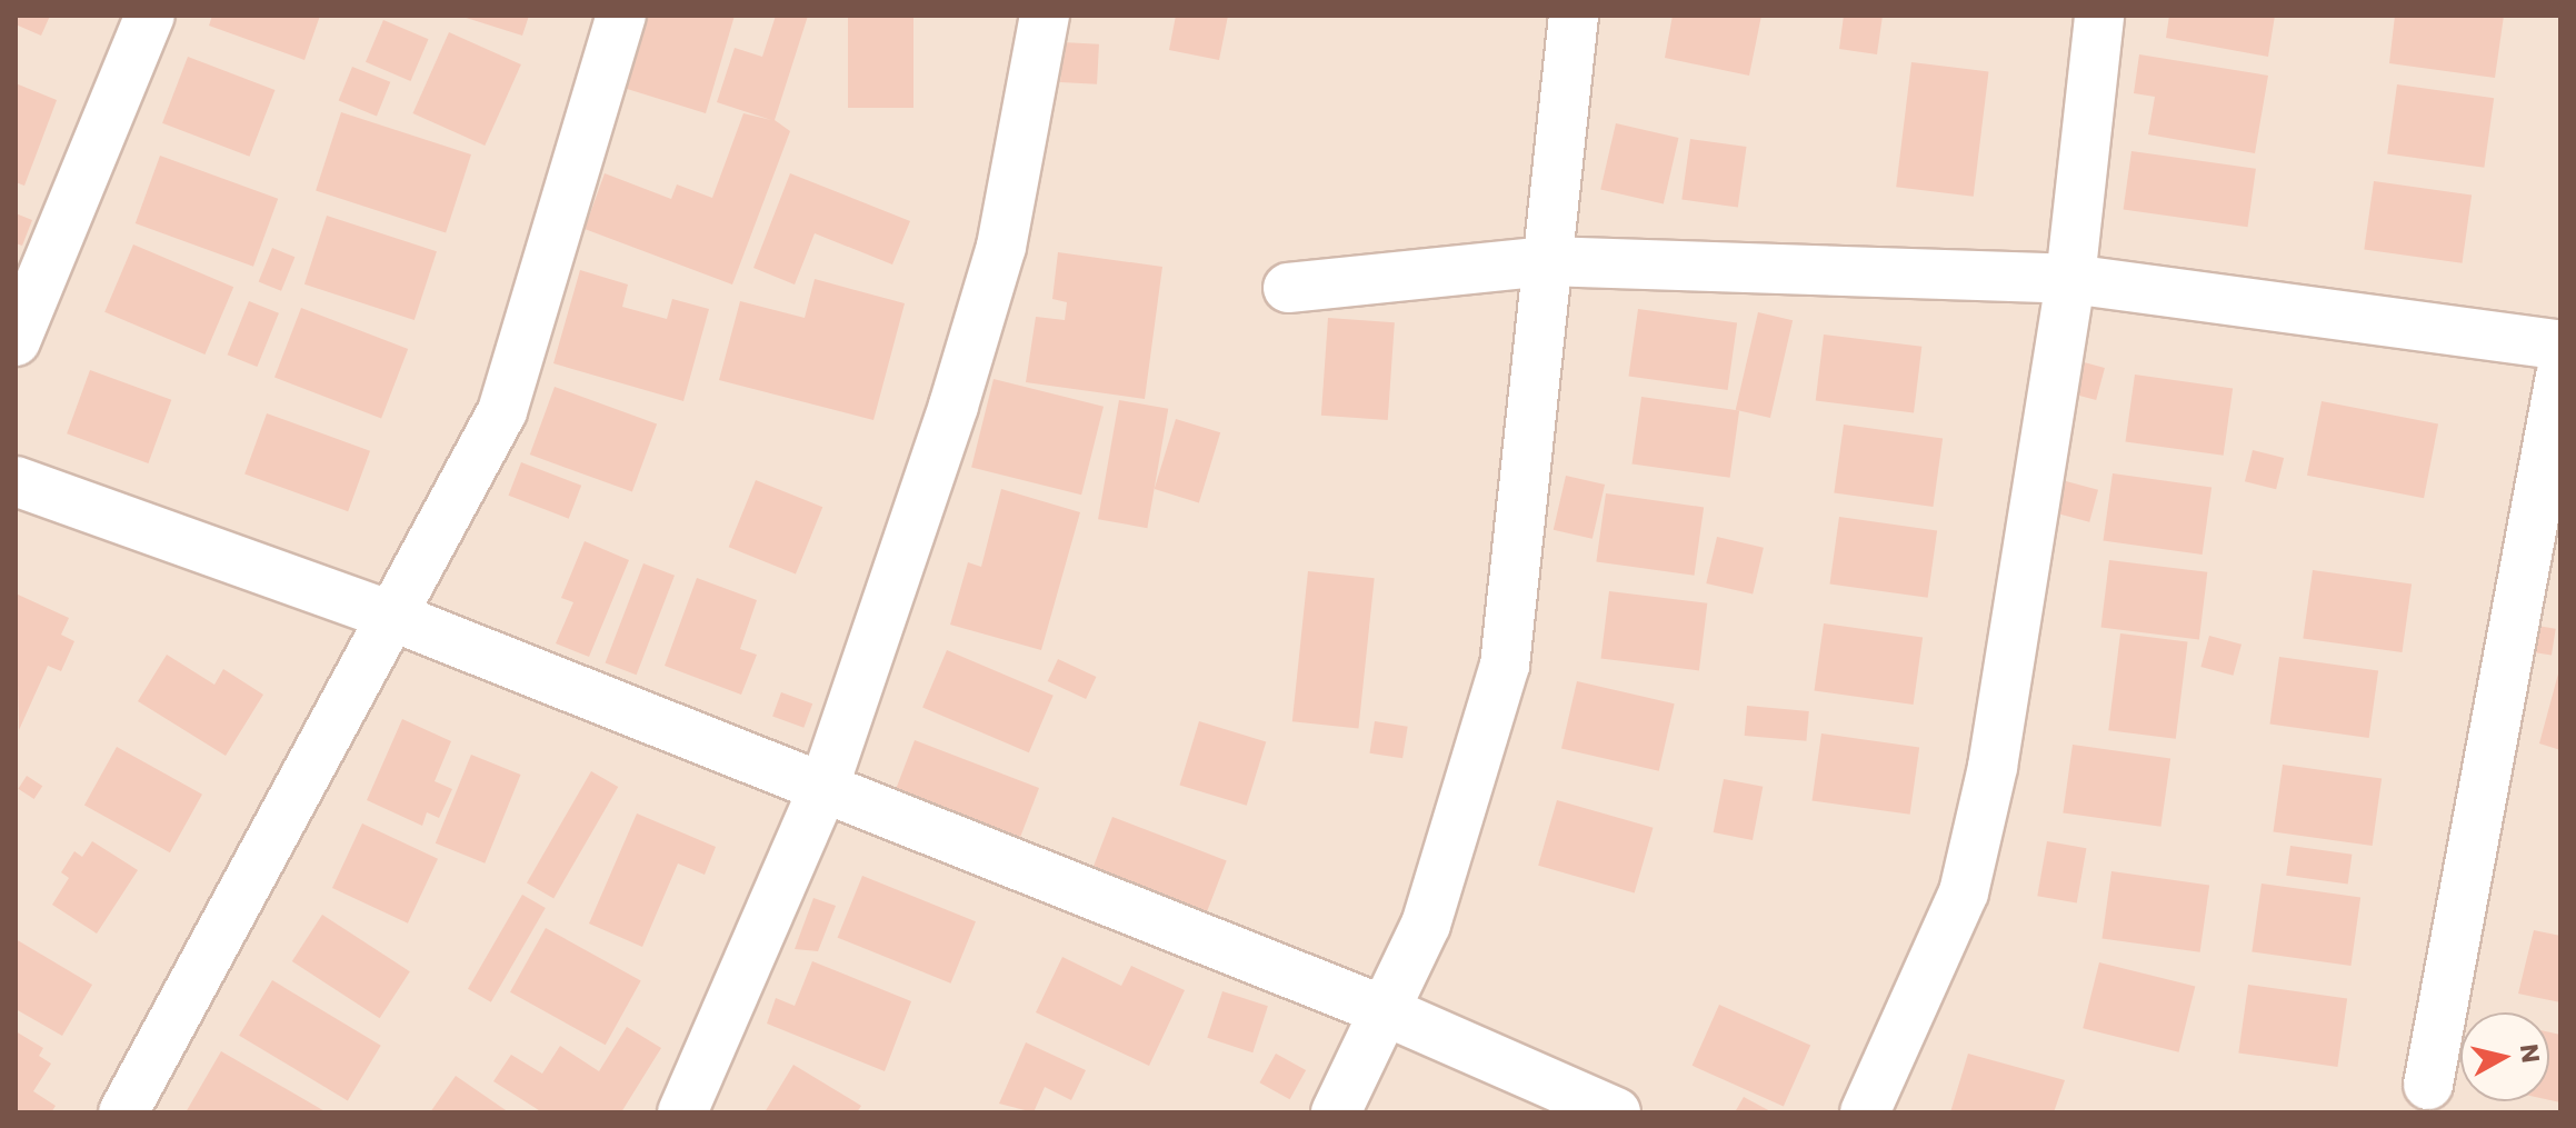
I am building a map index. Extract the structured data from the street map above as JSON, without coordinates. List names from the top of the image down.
{
  "north": "right"
}
